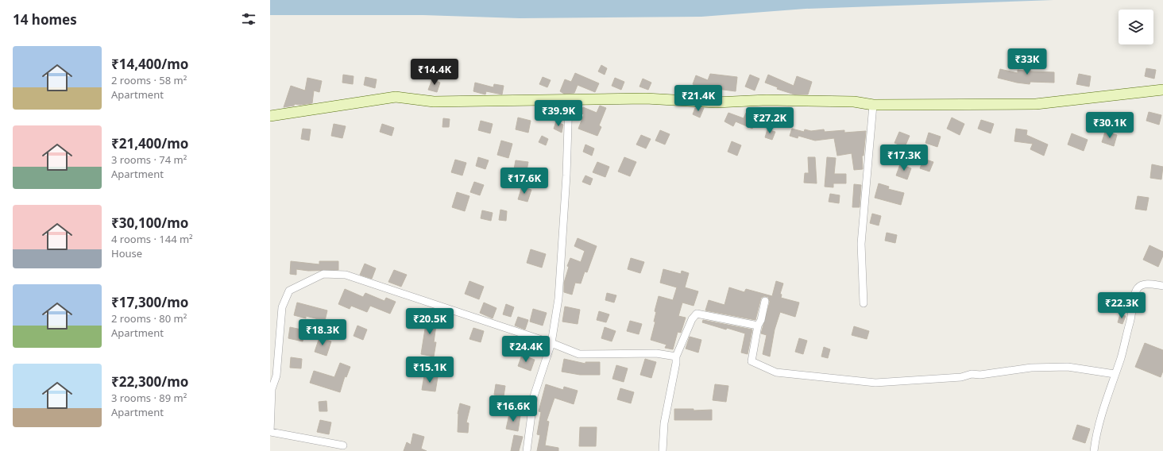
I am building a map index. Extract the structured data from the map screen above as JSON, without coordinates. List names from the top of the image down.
{
  "page": {
    "heading": "14 homes",
    "list": [
      {
        "name": "₹14,400/mo",
        "note": "2 rooms · 58 m² · Apartment"
      },
      {
        "name": "₹21,400/mo",
        "note": "3 rooms · 74 m² · Apartment"
      },
      {
        "name": "₹30,100/mo",
        "note": "4 rooms · 144 m² · House"
      },
      {
        "name": "₹17,300/mo",
        "note": "2 rooms · 80 m² · Apartment"
      },
      {
        "name": "₹22,300/mo",
        "note": "3 rooms · 89 m² · Apartment"
      }
    ],
    "price": [
      "₹33K",
      "₹14.4K",
      "₹21.4K",
      "₹39.9K",
      "₹27.2K",
      "₹30.1K",
      "₹17.3K",
      "₹17.6K",
      "₹22.3K",
      "₹20.5K",
      "₹18.3K",
      "₹24.4K",
      "₹15.1K",
      "₹16.6K"
    ]
  }
}
